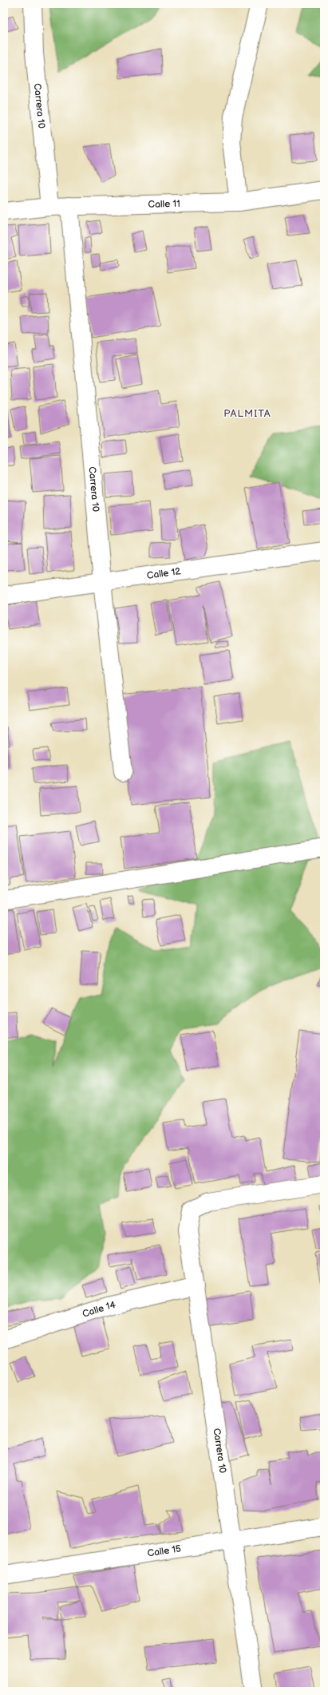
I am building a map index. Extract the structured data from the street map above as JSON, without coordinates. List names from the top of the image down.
{
  "streets": {
    "street": [
      "Carrera 10",
      "Calle 11",
      "Calle 12",
      "Calle 14",
      "Calle 15"
    ]
  },
  "crossings": [
    ["Carrera 10", "Calle 11"],
    ["Carrera 10", "Calle 12"],
    ["Carrera 10", "Calle 14"],
    ["Carrera 10", "Calle 15"]
  ],
  "districts": ["PALMITA"]
}
